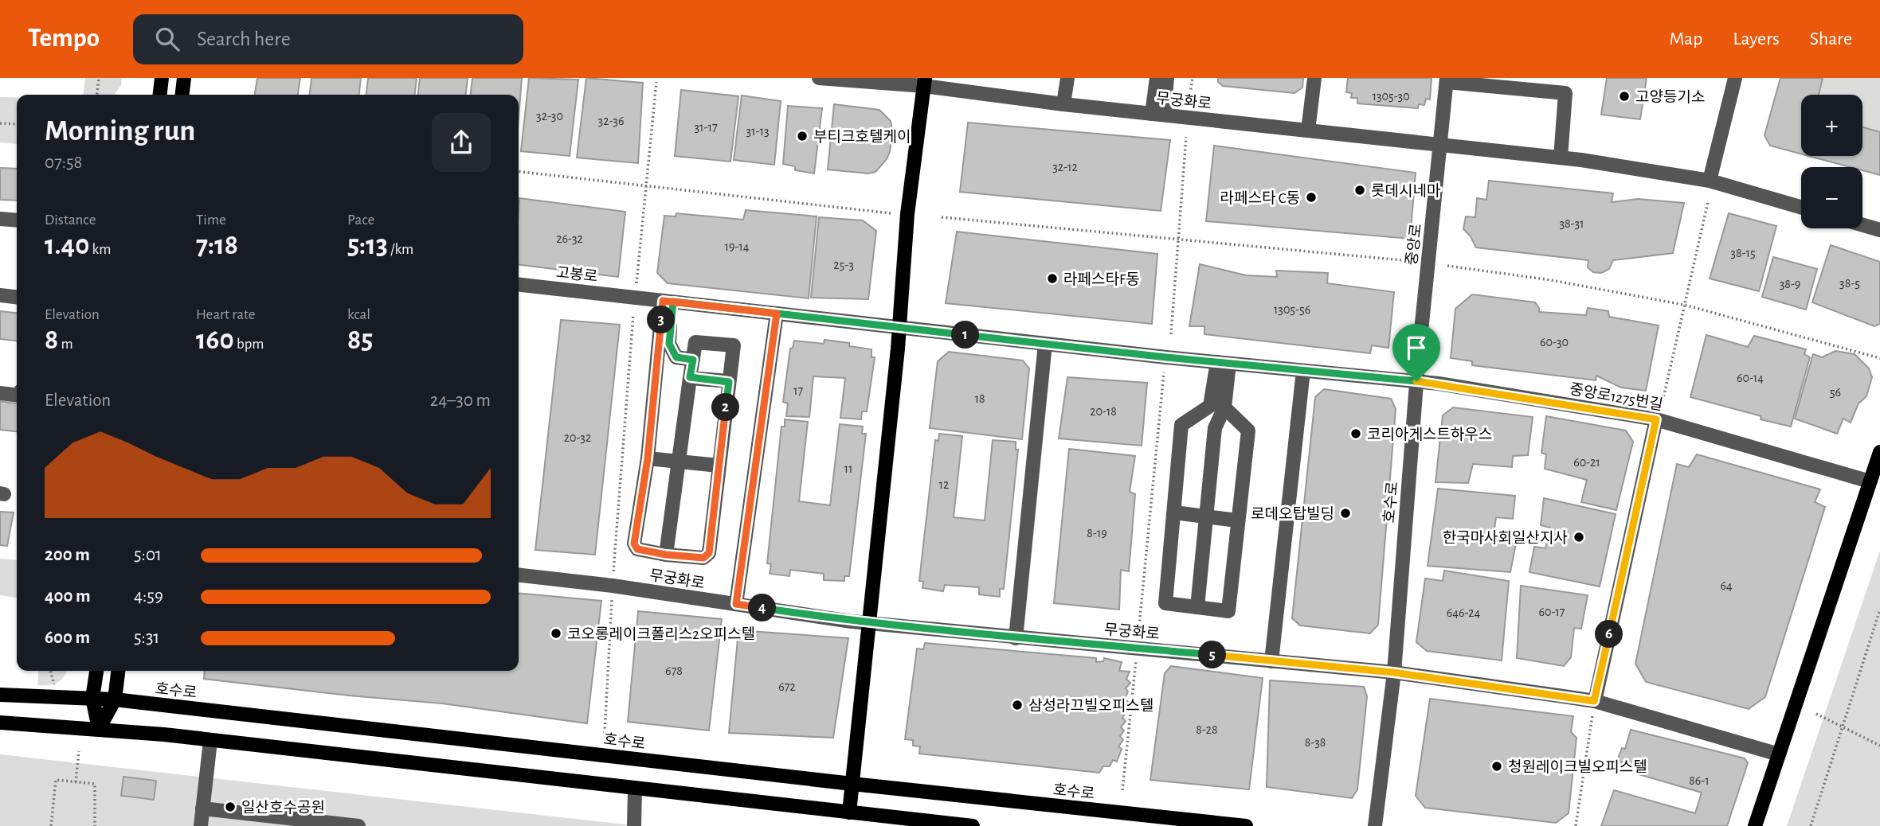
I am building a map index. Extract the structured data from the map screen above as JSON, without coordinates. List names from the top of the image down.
{
  "streets": {
    "main road": ["호수로"],
    "street": [
      "무궁화로",
      "중앙로",
      "고봉로",
      "중앙로1275번길"
    ]
  },
  "crossings": [
    ["무궁화로", "중앙로"],
    ["무궁화로", "호수로"],
    ["중앙로", "중앙로1275번길"],
    ["중앙로", "호수로"],
    ["중앙로1275번길", "호수로"]
  ],
  "places": [
    "고양등기소",
    "부티크호텔케이",
    "롯데시네마",
    "라페스타 C동",
    "라페스타F동",
    "코리아게스트하우스",
    "로데오탑빌딩",
    "한국마사회일산지사",
    "코오롱레이크폴리스2오피스텔",
    "삼성라끄빌오피스텔",
    "청원레이크빌오피스텔",
    "일산호수공원"
  ],
  "house_numbers": [
    "1305-30",
    "32-30",
    "32-36",
    "31-17",
    "31-13",
    "32-12",
    "38-31",
    "26-32",
    "19-14",
    "38-15",
    "25-3",
    "38-5",
    "38-9",
    "1305-56",
    "60-30",
    "60-14",
    "17",
    "56",
    "18",
    "20-18",
    "20-32",
    "60-21",
    "11",
    "12",
    "8-19",
    "64",
    "60-17",
    "646-24",
    "678",
    "672",
    "8-28",
    "8-38",
    "86-1"
  ],
  "page": {
    "header": "Tempo",
    "search": "Search here",
    "nav": ["Map", "Layers", "Share"],
    "map_buttons": ["+", "−"],
    "heading": ["Morning run", "07:58"],
    "stats": [
      ["Distance", "1.40 km"],
      ["Time", "7:18"],
      ["Pace", "5:13 /km"],
      ["Elevation", "8 m"],
      ["Heart rate", "160 bpm"],
      ["kcal", "85"]
    ],
    "pins": [
      "3",
      "1",
      "2",
      "4",
      "6",
      "5"
    ],
    "chart": ["Elevation", "24–30 m"],
    "list": [
      {
        "name": "200 m",
        "note": "5:01"
      },
      {
        "name": "400 m",
        "note": "4:59"
      },
      {
        "name": "600 m",
        "note": "5:31"
      }
    ]
  }
}
